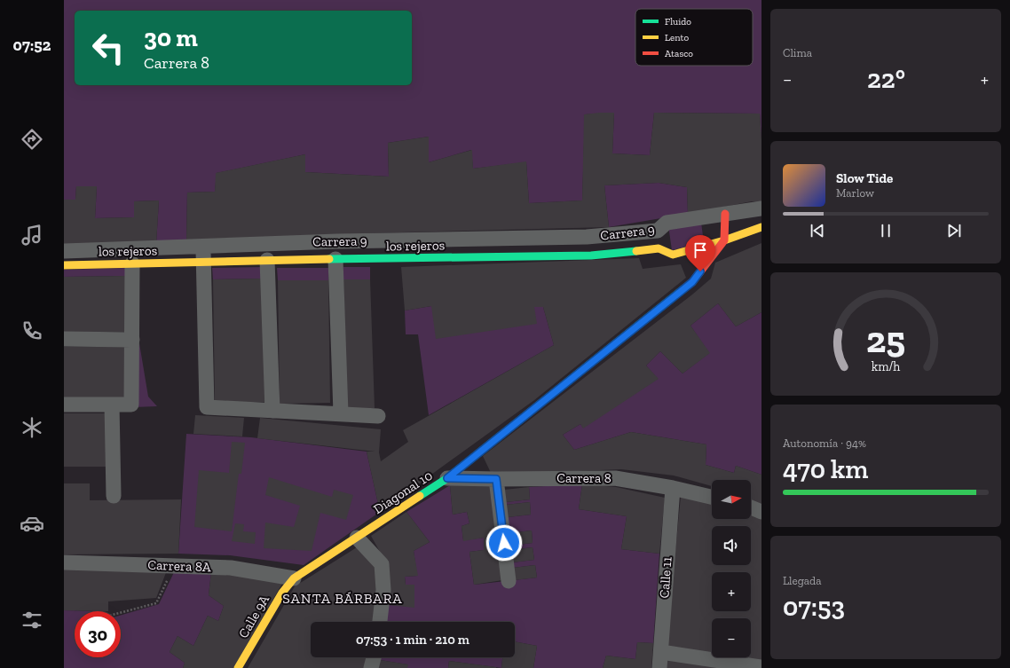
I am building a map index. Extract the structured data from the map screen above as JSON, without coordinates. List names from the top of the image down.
{
  "streets": {
    "street": [
      "Carrera 9",
      "los rejeros",
      "Carrera 8",
      "Diagonal 10",
      "Carrera 8A",
      "Calle 11",
      "Calle 9A"
    ]
  },
  "crossings": [
    ["los rejeros", "Diagonal 10"],
    ["Carrera 8", "Diagonal 10"],
    ["Carrera 8", "Calle 11"],
    ["Diagonal 10", "Carrera 8A"],
    ["Diagonal 10", "Calle 9A"],
    ["Carrera 8A", "Calle 9A"]
  ],
  "districts": ["SANTA BÁRBARA"],
  "legend": ["Fluido", "Lento", "Atasco"],
  "north": "right",
  "page": {
    "tabs": "07:52",
    "tile": [
      "Clima",
      ["Autonomía · 94%", "470 km"],
      ["Llegada", "07:53"]
    ],
    "turn": ["30 m", "Carrera 8"],
    "heat": ["−", "22°", "+"],
    "song": ["Slow Tide", "Marlow"],
    "map_buttons": ["+", "−"],
    "limit": "30",
    "trip": "07:53 · 1 min · 210 m",
    "gauge": ["25", "km/h"]
  }
}
